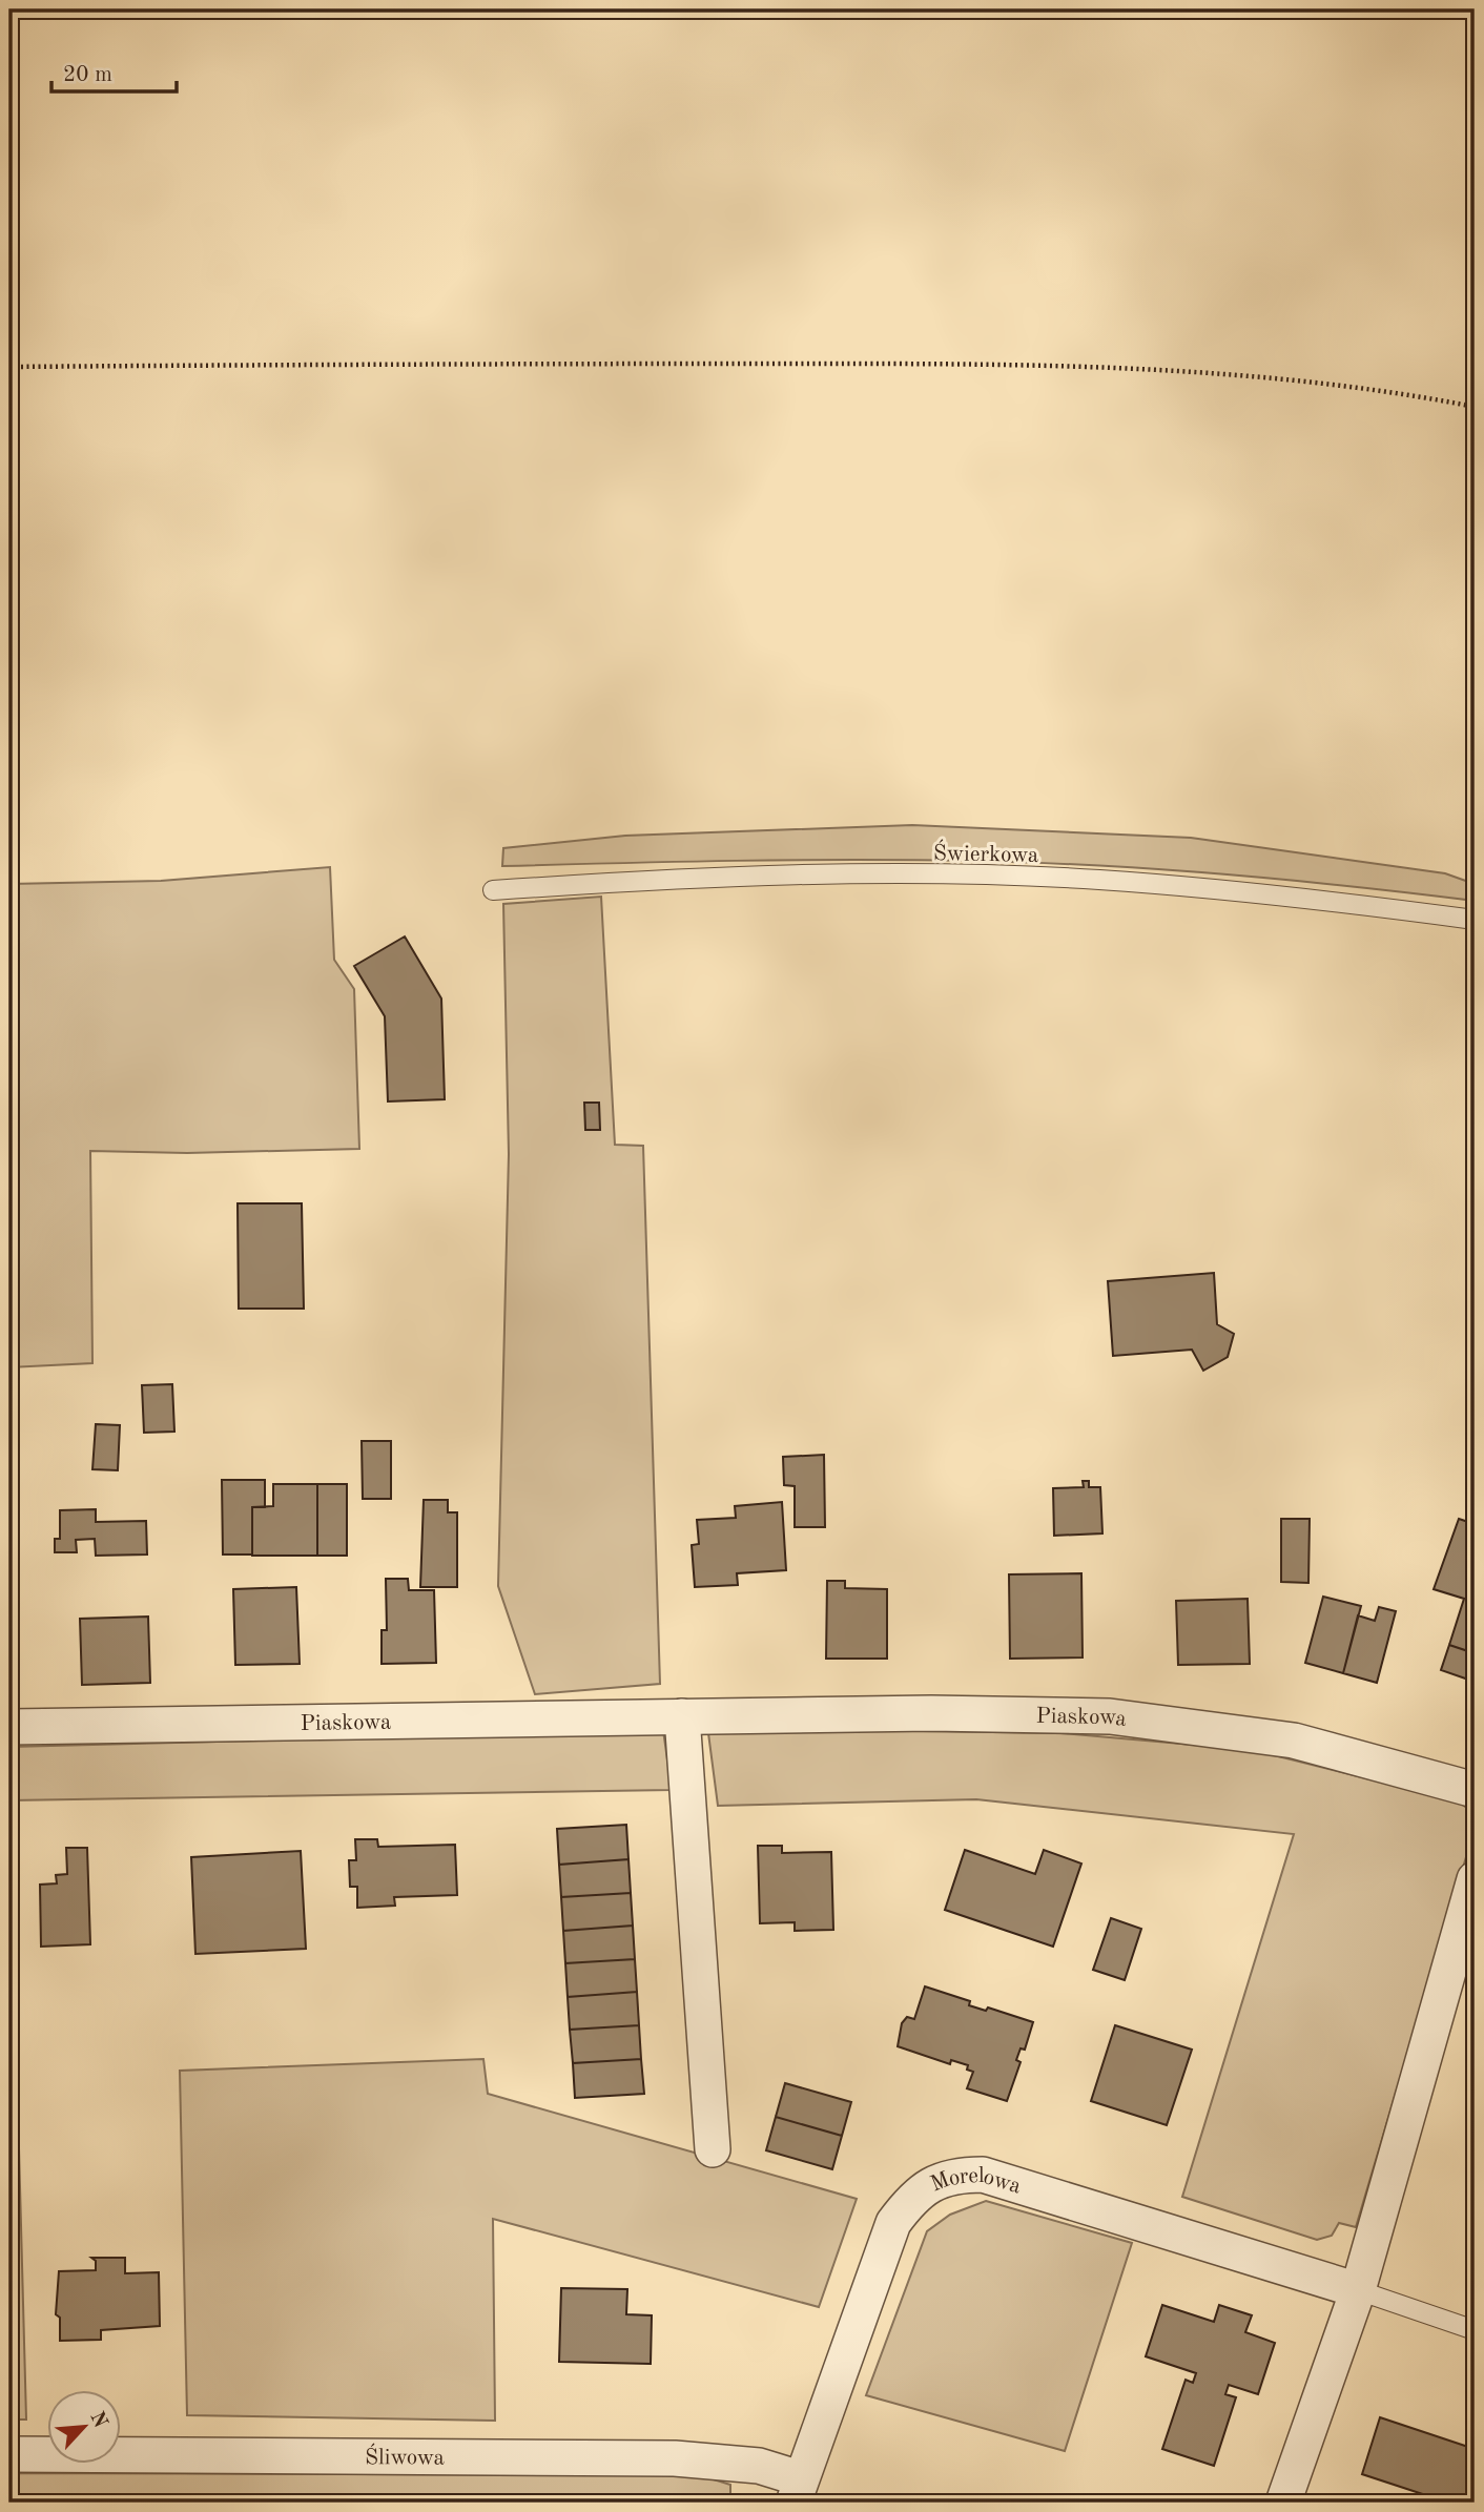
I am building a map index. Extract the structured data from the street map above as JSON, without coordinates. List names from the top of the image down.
{
  "streets": {
    "street": ["Piaskowa", "Morelowa", "Śliwowa"],
    "lane": ["Świerkowa"]
  },
  "crossings": [
    ["Morelowa", "Śliwowa"]
  ],
  "scale_bar": "20 m",
  "north": "top right"
}
